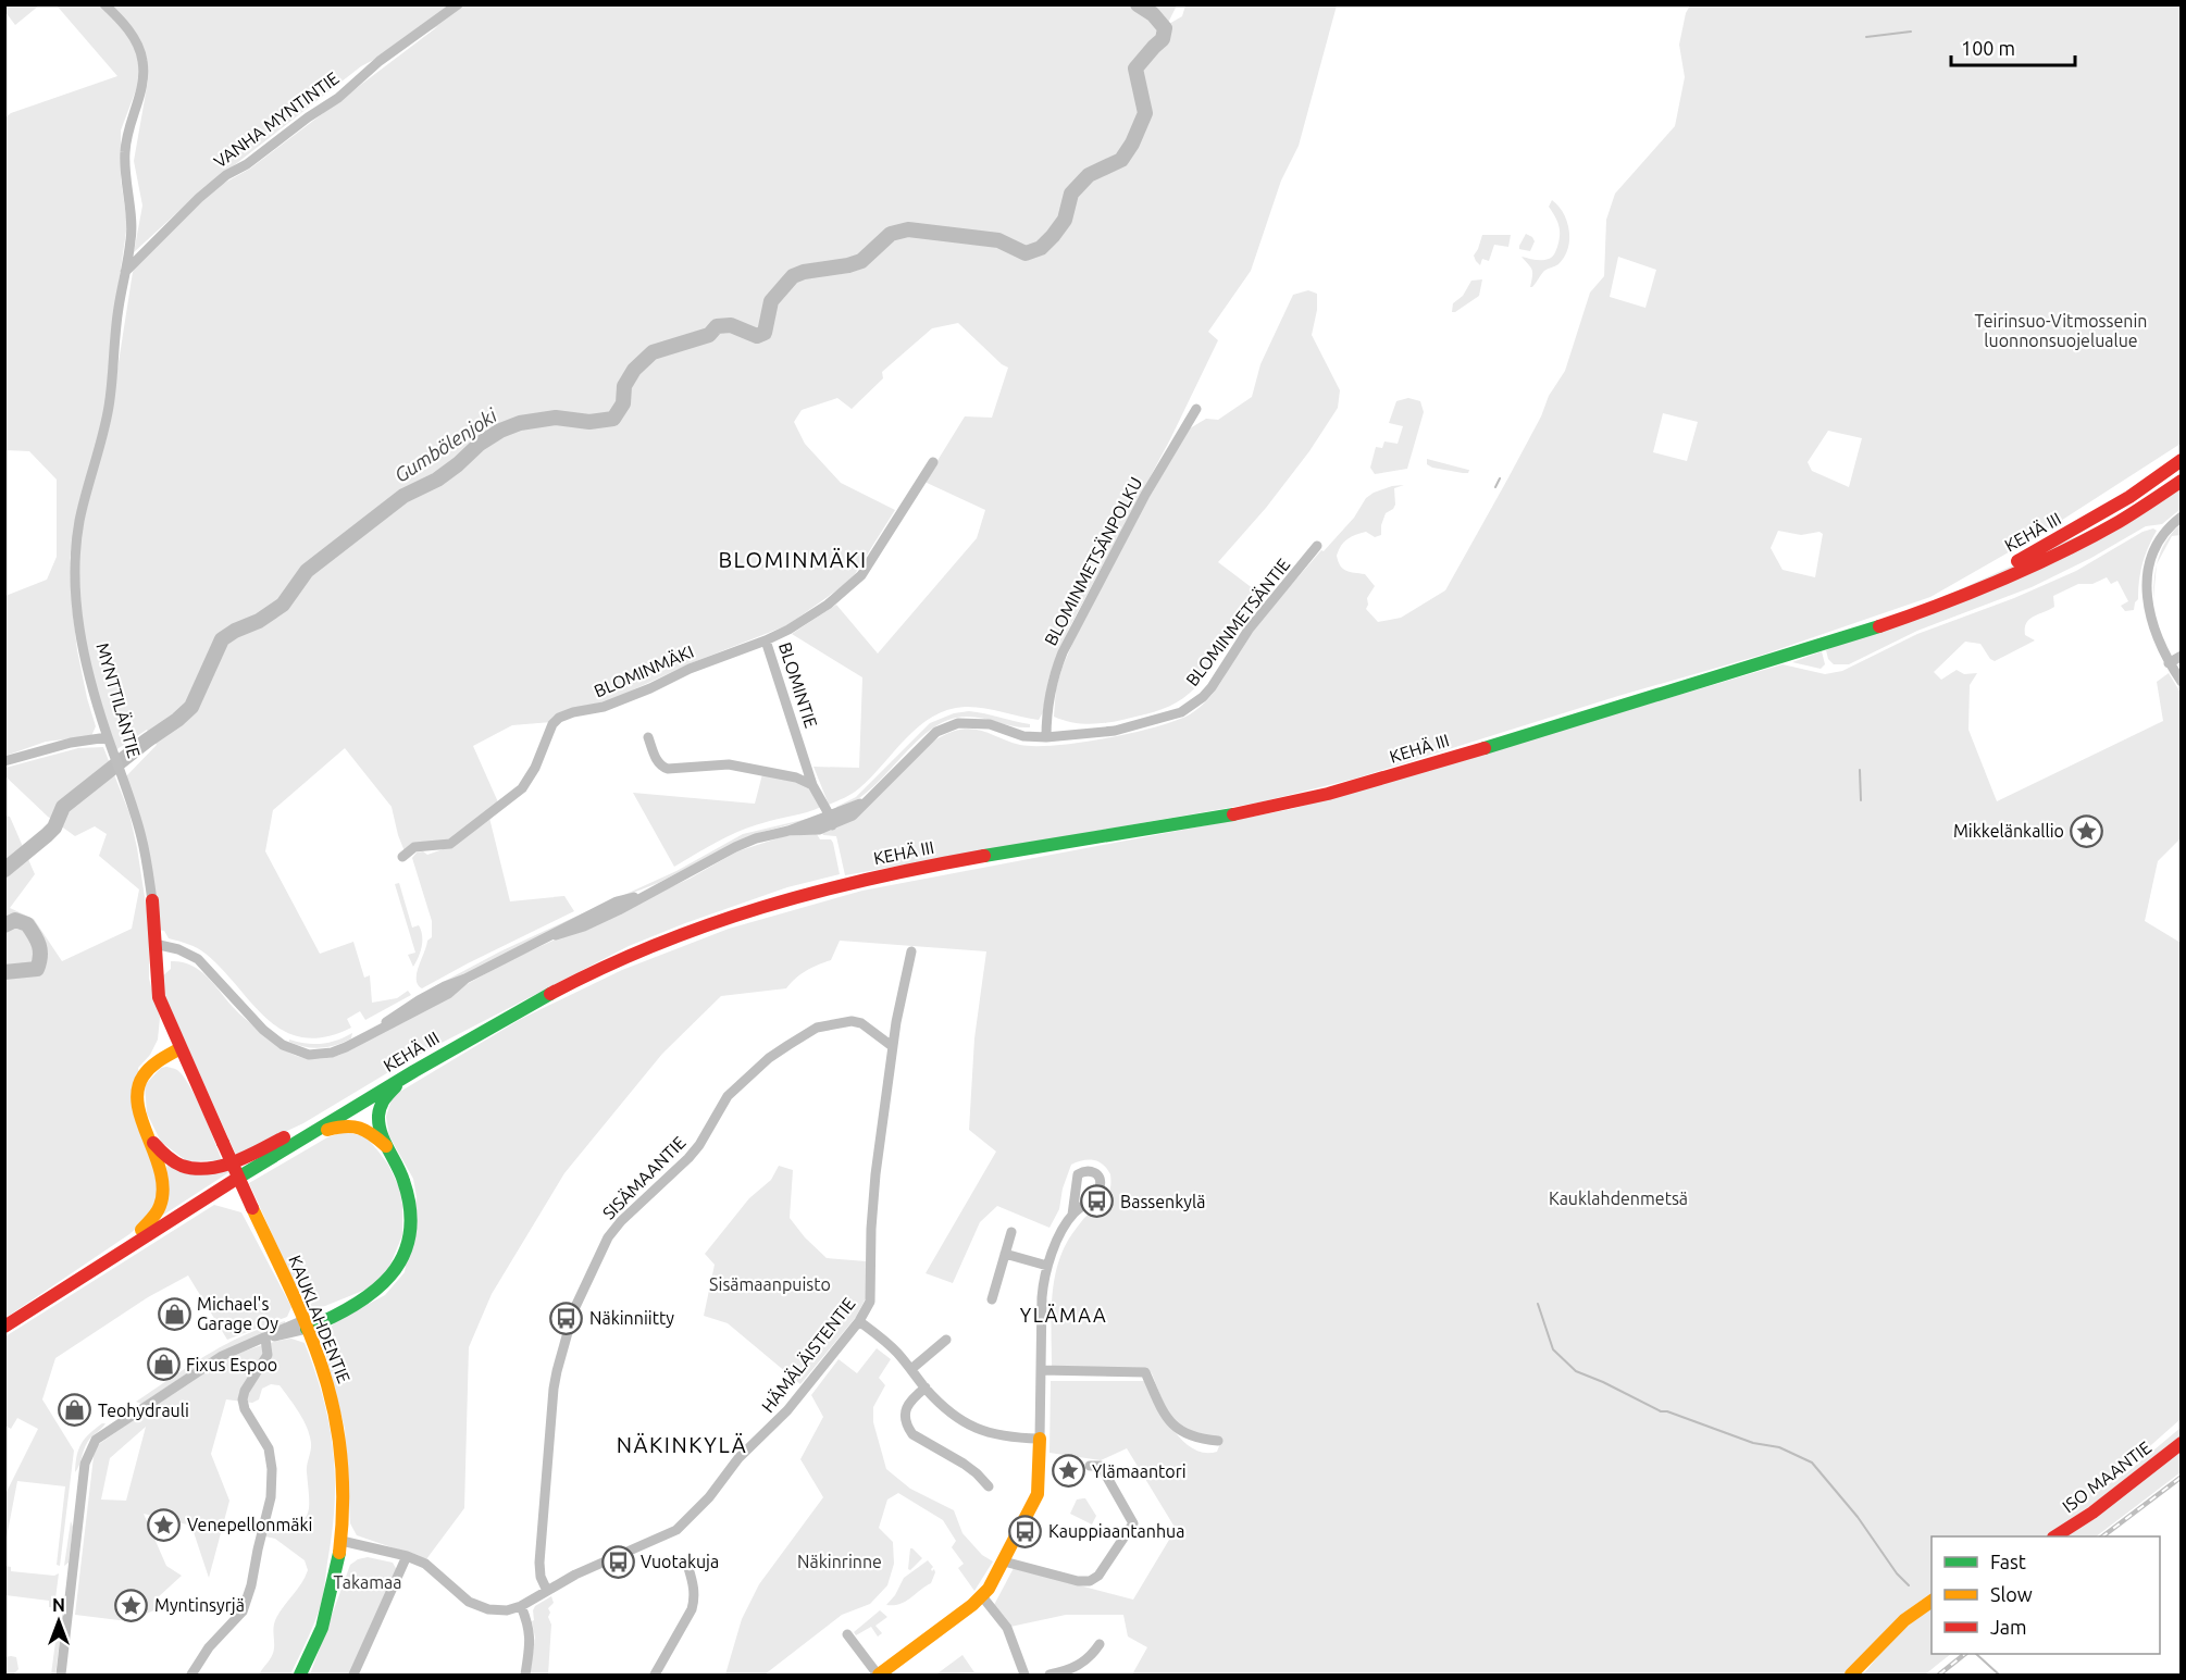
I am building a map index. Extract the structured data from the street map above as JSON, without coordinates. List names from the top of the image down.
{
  "streets": {
    "main road": [
      "KEHÄ III",
      "MYNTTILÄNTIE",
      "KAUKLAHDENTIE",
      "ISO MAANTIE"
    ],
    "street": [
      "VANHA MYNTINTIE",
      "BLOMINMETSÄNPOLKU",
      "BLOMINMETSÄNTIE",
      "BLOMINMÄKI",
      "BLOMINTIE",
      "SISÄMAANTIE",
      "HÄMÄLÄISTENTIE"
    ]
  },
  "crossings": [
    ["VANHA MYNTINTIE", "MYNTTILÄNTIE"],
    ["BLOMINMETSÄNPOLKU", "BLOMINMETSÄNTIE"],
    ["BLOMINMETSÄNTIE", "BLOMINTIE"],
    ["BLOMINMETSÄNTIE", "MYNTTILÄNTIE"],
    ["BLOMINMÄKI", "BLOMINTIE"],
    ["MYNTTILÄNTIE", "KAUKLAHDENTIE"],
    ["SISÄMAANTIE", "HÄMÄLÄISTENTIE"]
  ],
  "districts": ["BLOMINMÄKI", "YLÄMAA", "NÄKINKYLÄ"],
  "water": ["Gumbölenjoki"],
  "parks": [
    "Teirinsuo-Vitmossenin luonnonsuojelualue",
    "Kauklahdenmetsä",
    "Sisämaanpuisto",
    "Näkinrinne",
    "Takamaa"
  ],
  "places": {
    "place": [
      "Mikkelänkallio",
      "Ylämaantori",
      "Venepellonmäki",
      "Myntinsyrjä"
    ],
    "bus stop": [
      "Bassenkylä",
      "Näkinniitty",
      "Kauppiaantanhua",
      "Vuotakuja"
    ],
    "shop": ["Michael's Garage Oy", "Fixus Espoo", "Teohydrauli"]
  },
  "legend": ["Fast", "Slow", "Jam"],
  "scale_bar": "100 m",
  "north": "top"
}
